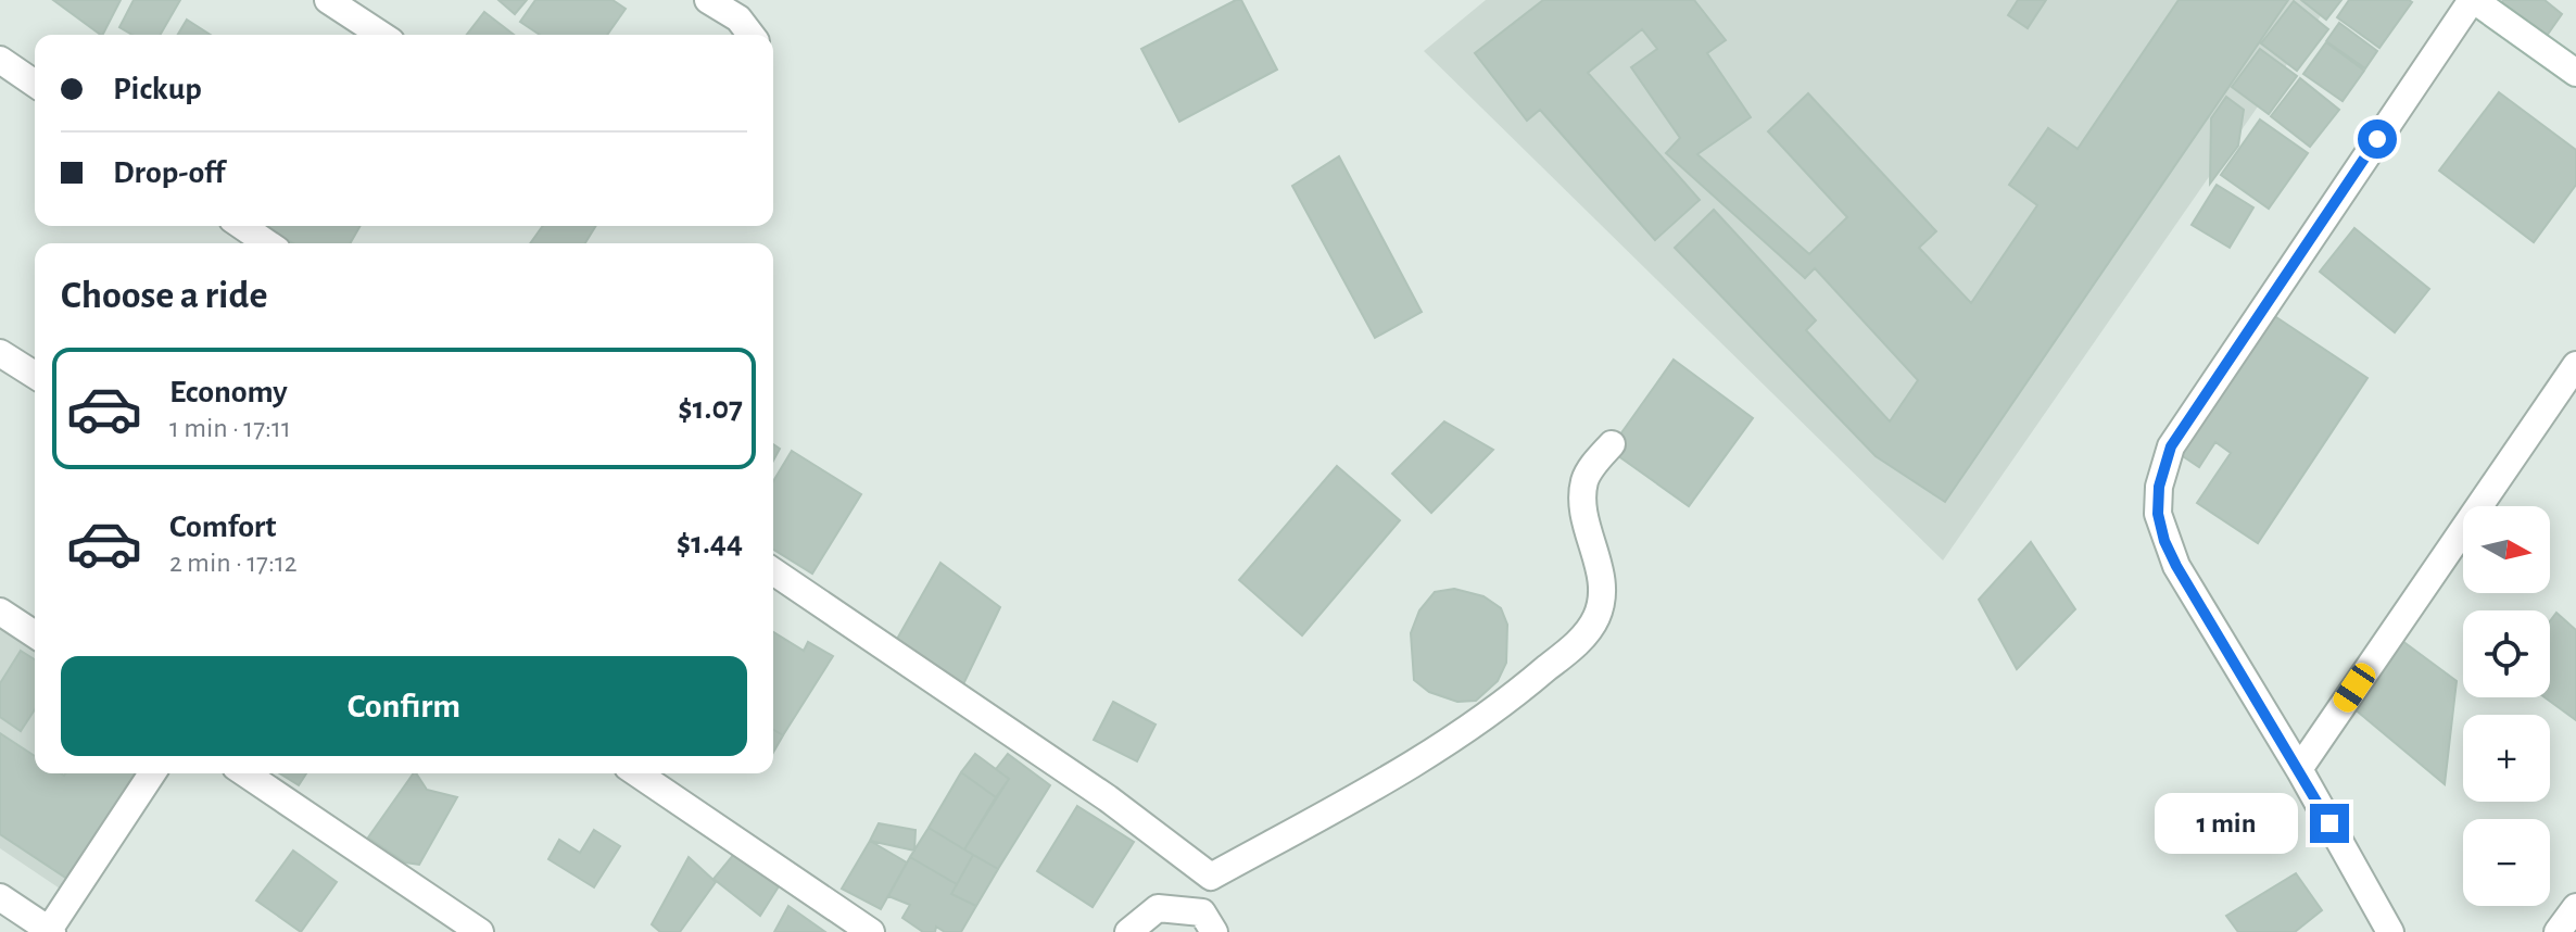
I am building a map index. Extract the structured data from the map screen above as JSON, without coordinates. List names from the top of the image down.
{
  "north": "right",
  "page": {
    "banner": ["Pickup", "Drop-off"],
    "heading": "Choose a ride",
    "list": [
      {
        "name": "Economy",
        "note": "1 min · 17:11",
        "value": "$1.07"
      },
      {
        "name": "Comfort",
        "note": "2 min · 17:12",
        "value": "$1.44"
      }
    ],
    "map_buttons": ["+", "−"],
    "buttons": "Confirm",
    "bubble": "1 min"
  }
}
